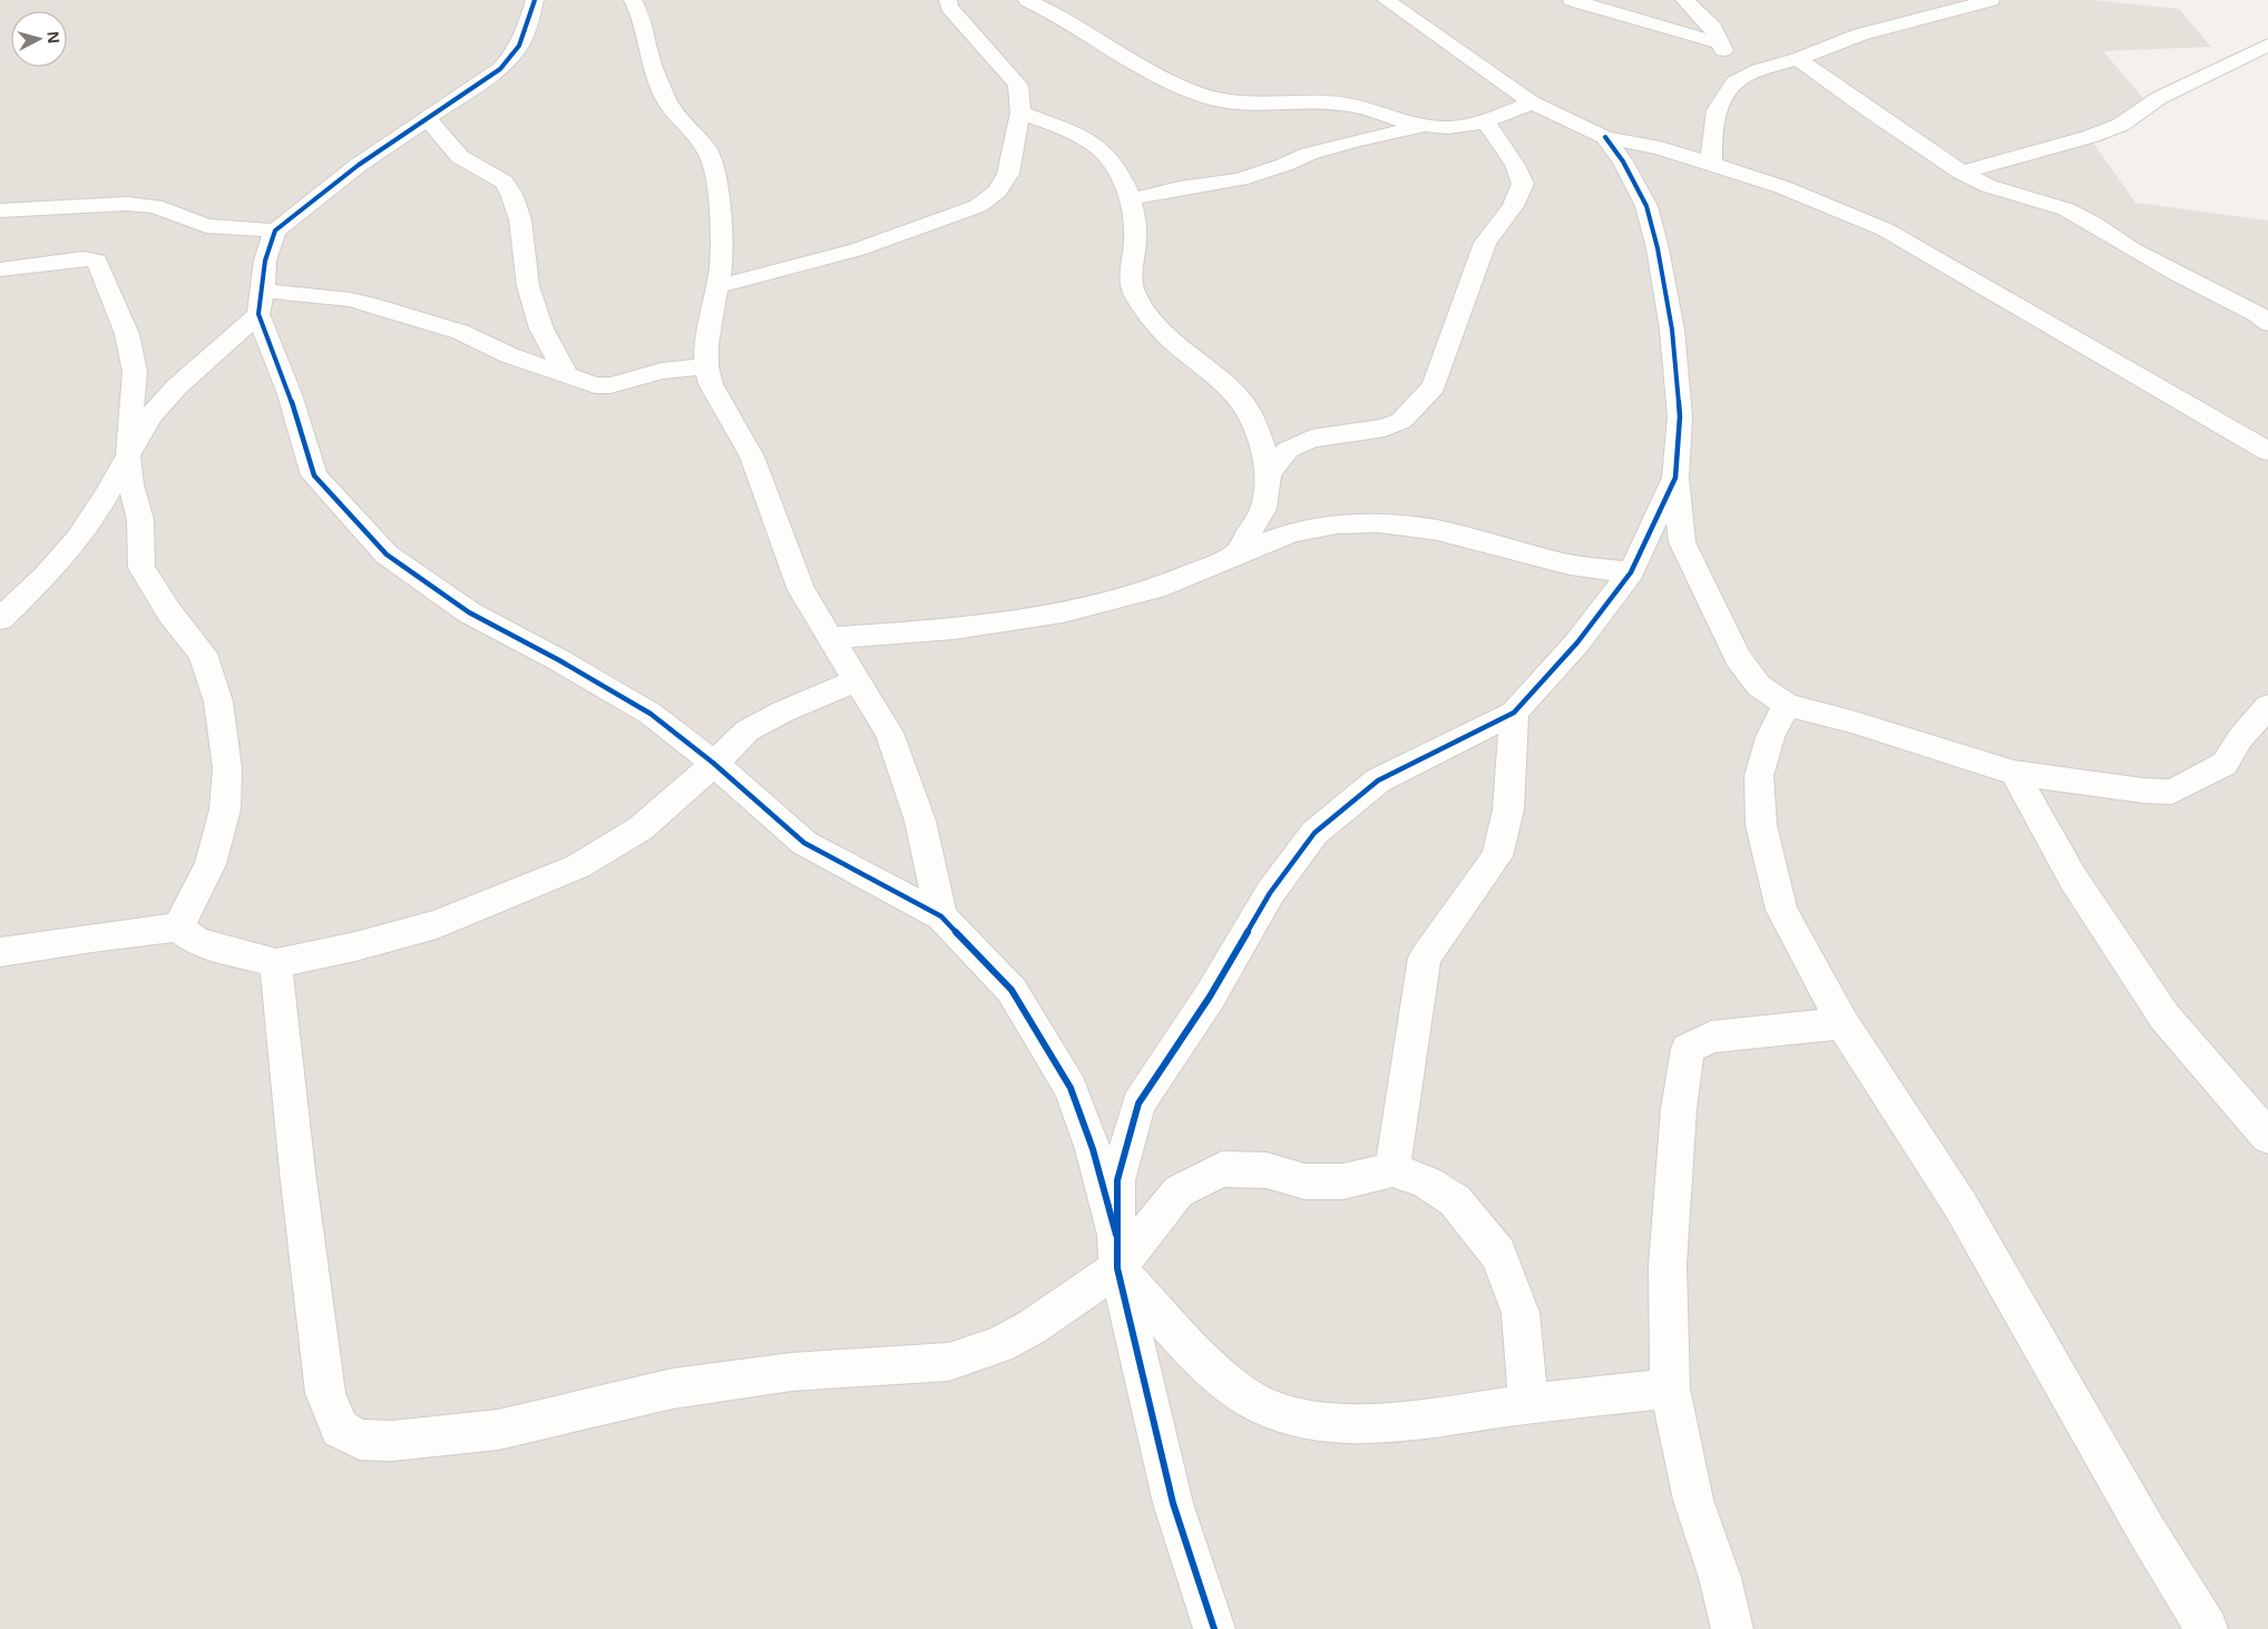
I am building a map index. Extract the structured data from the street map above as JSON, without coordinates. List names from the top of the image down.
{
  "north": "right"
}
